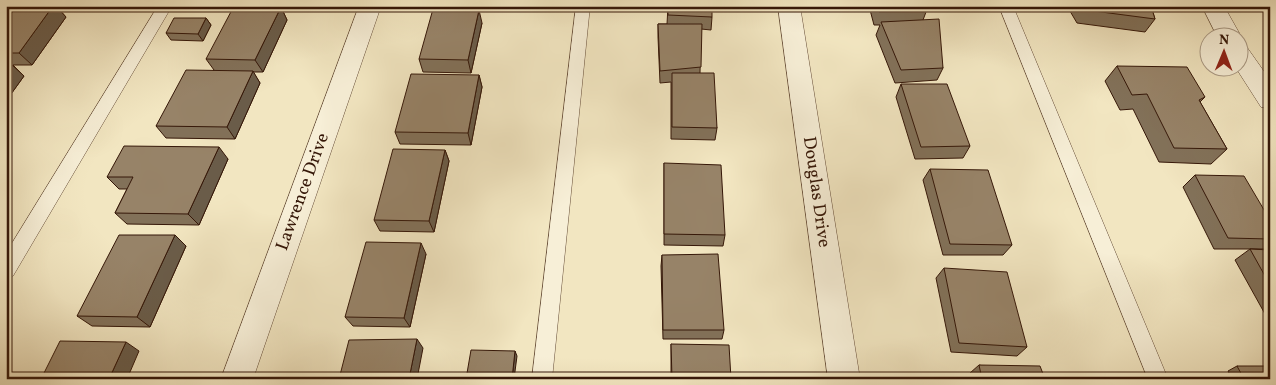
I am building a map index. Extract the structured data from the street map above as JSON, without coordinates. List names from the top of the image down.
{
  "streets": {
    "street": ["Lawrence Drive", "Douglas Drive"]
  },
  "north": "top"
}
